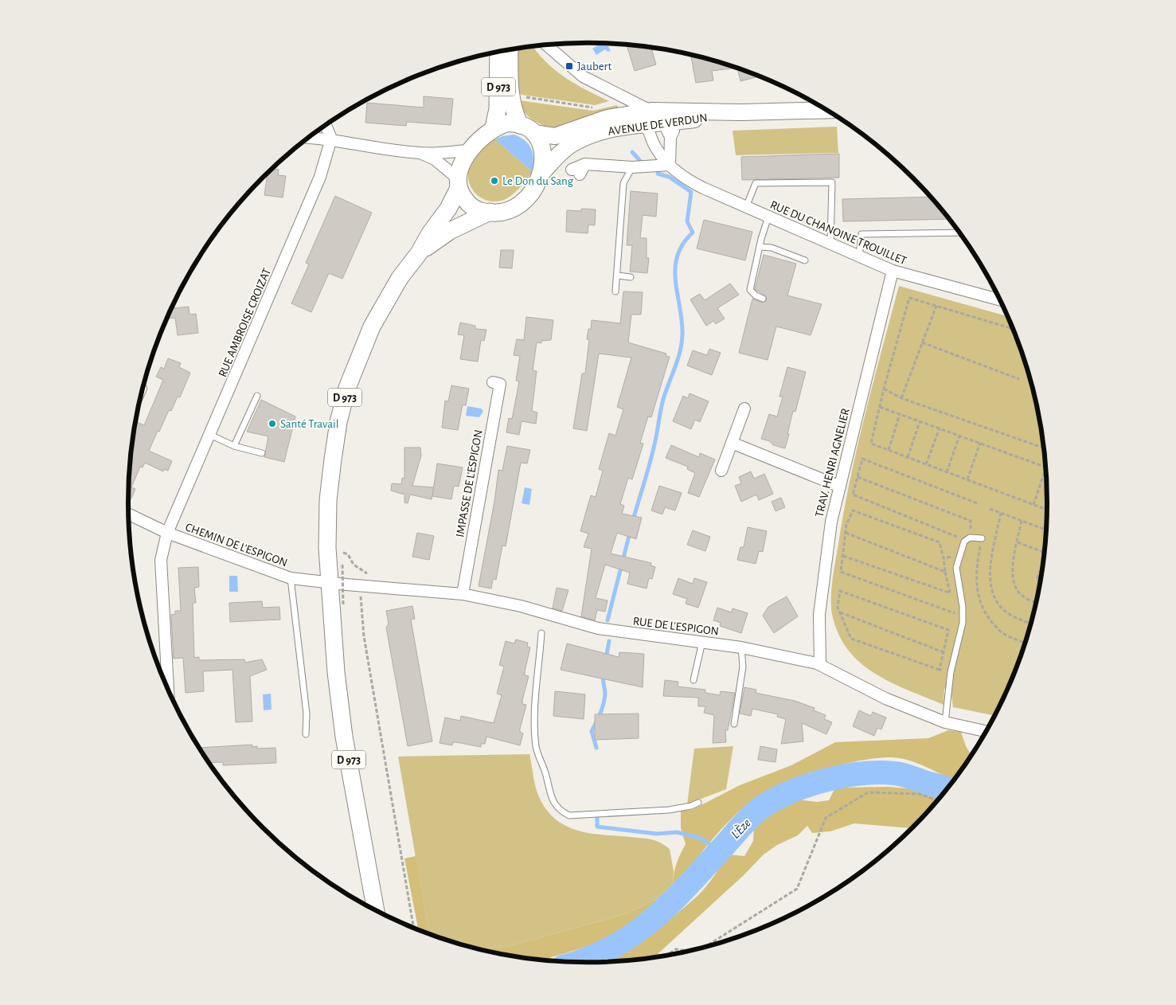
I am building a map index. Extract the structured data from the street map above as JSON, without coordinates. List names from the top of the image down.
{
  "streets": {
    "main road": ["D 973", "AVENUE DE VERDUN"],
    "street": [
      "RUE DU CHANOINE TROUILLET",
      "RUE AMBROISE CROIZAT",
      "TRAV. HENRI AGNELIER",
      "IMPASSE DE L'ESPIGON",
      "CHEMIN DE L'ESPIGON",
      "RUE DE L'ESPIGON"
    ]
  },
  "crossings": [
    ["D 973", "AVENUE DE VERDUN"],
    ["AVENUE DE VERDUN", "RUE DU CHANOINE TROUILLET"],
    ["RUE DU CHANOINE TROUILLET", "TRAV. HENRI AGNELIER"],
    ["RUE AMBROISE CROIZAT", "CHEMIN DE L'ESPIGON"],
    ["TRAV. HENRI AGNELIER", "RUE DE L'ESPIGON"],
    ["IMPASSE DE L'ESPIGON", "RUE DE L'ESPIGON"],
    ["CHEMIN DE L'ESPIGON", "RUE DE L'ESPIGON"]
  ],
  "water": ["L'Èze"],
  "places": {
    "transit": ["Jaubert"],
    "other": ["Le Don du Sang", "Santé Travail"]
  }
}
